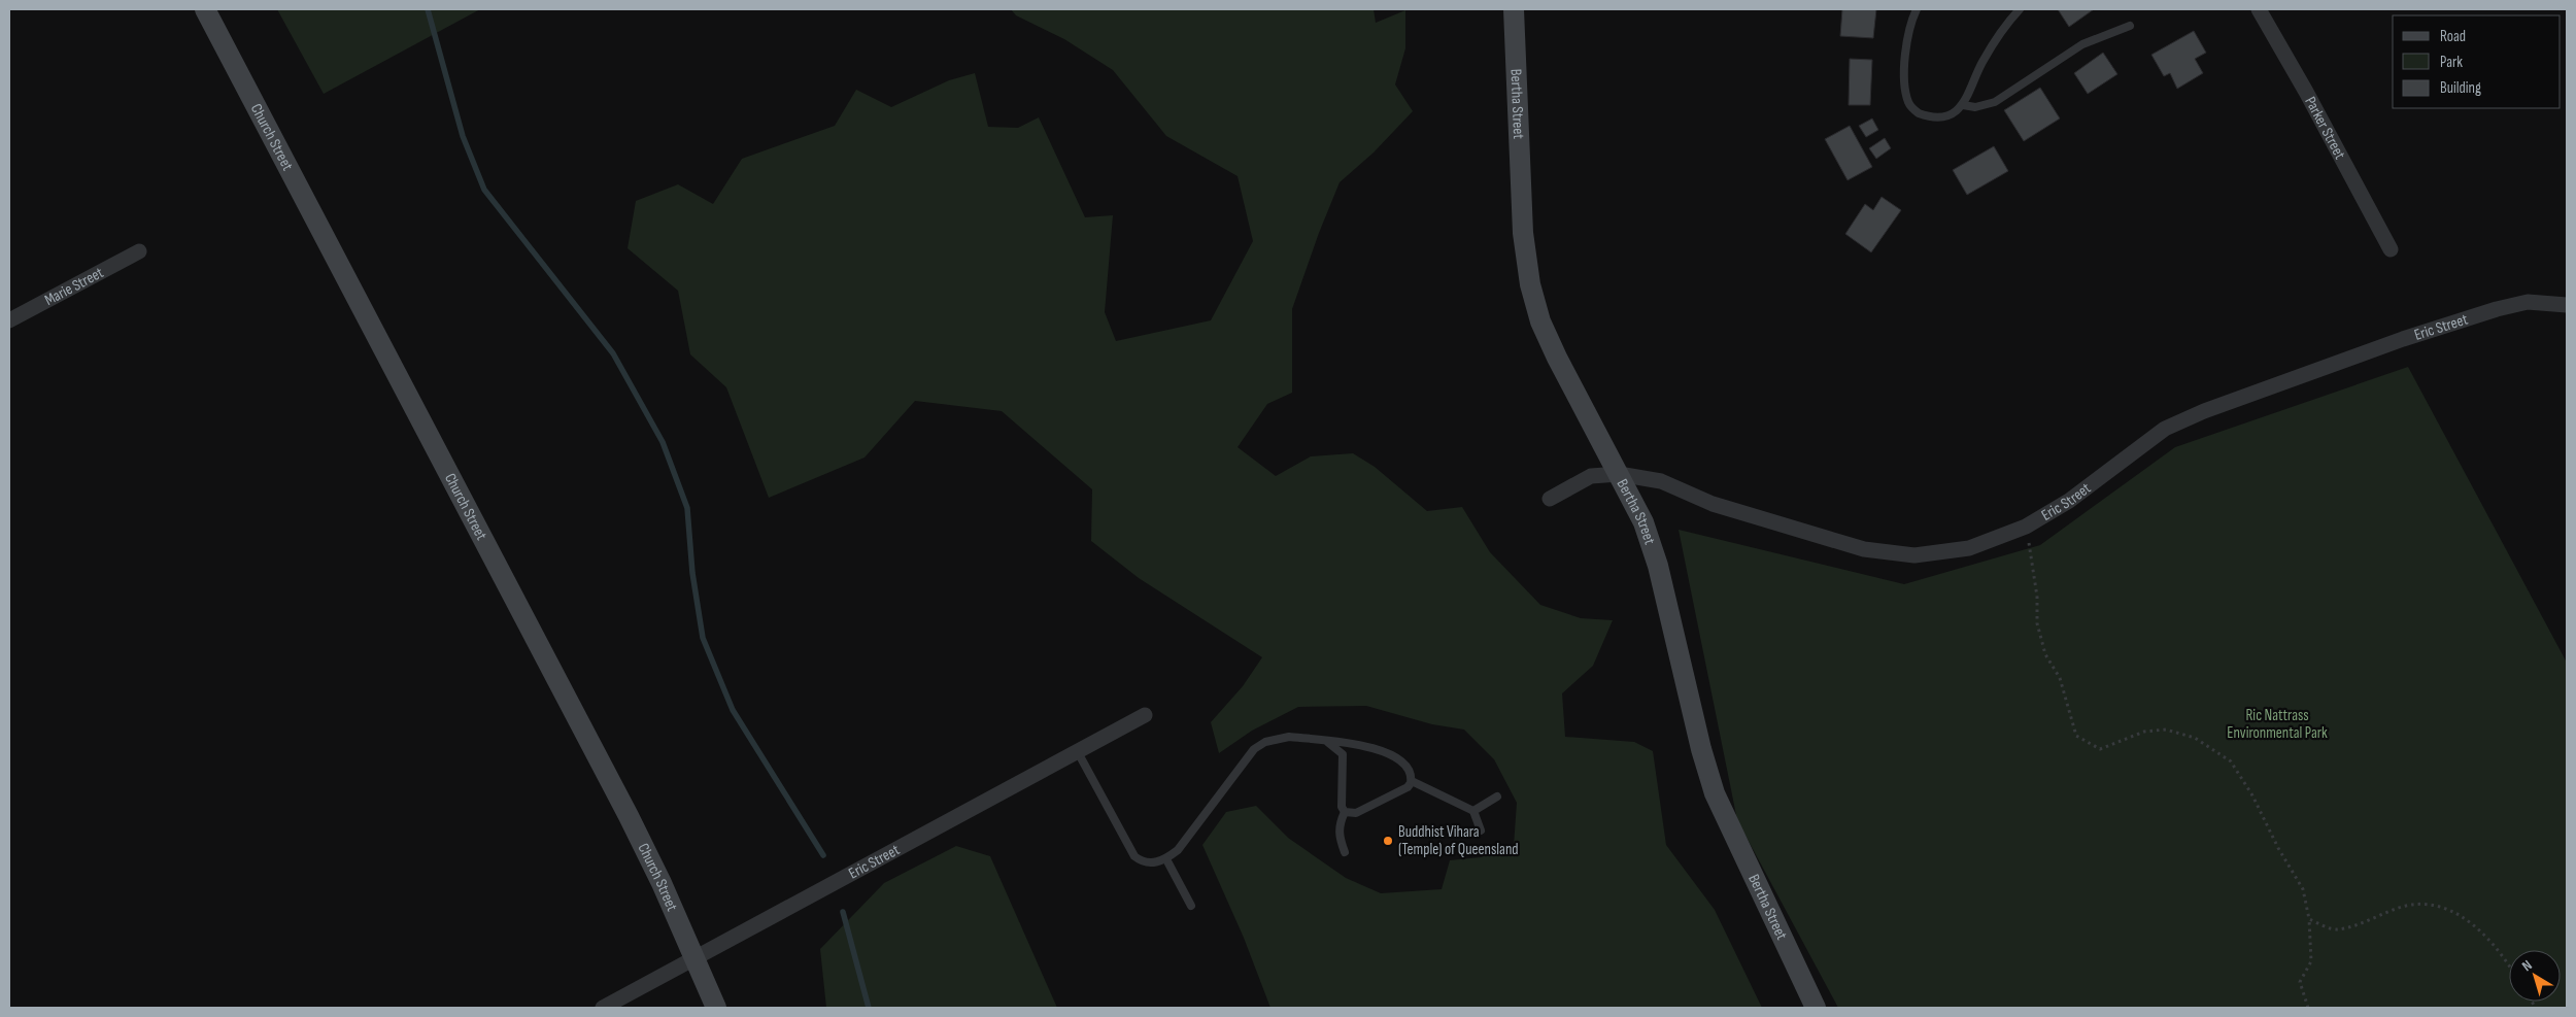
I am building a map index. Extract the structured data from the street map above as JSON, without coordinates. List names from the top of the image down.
{
  "streets": {
    "street": [
      "Bertha Street",
      "Parker Street",
      "Church Street",
      "Marie Street",
      "Eric Street"
    ]
  },
  "crossings": [
    ["Bertha Street", "Eric Street"],
    ["Church Street", "Eric Street"]
  ],
  "parks": ["Ric Nattrass Environmental Park"],
  "places": ["Buddhist Vihara (Temple) of Queensland"],
  "legend": ["Road", "Park", "Building"],
  "north": "top left"
}
